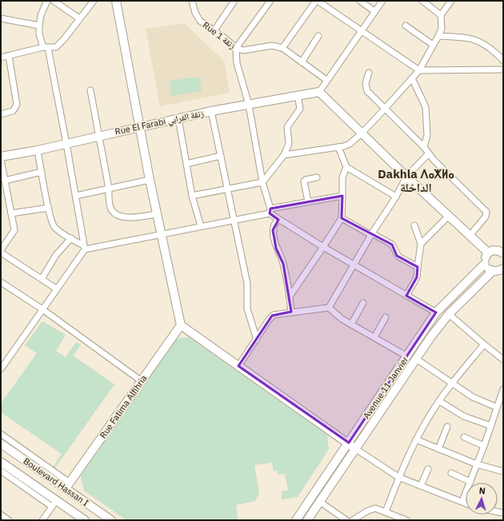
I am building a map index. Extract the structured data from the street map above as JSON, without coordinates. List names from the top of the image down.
{
  "streets": {
    "street": [
      "Rue 1 زنقة",
      "Rue El Farabi زنقة الفرابي",
      "Avenue 11 Janvier",
      "Rue Fatima Alfihria",
      "Boulevard Hassan I"
    ]
  },
  "crossings": [
    ["Rue Fatima Alfihria", "Boulevard Hassan I"]
  ],
  "districts": ["Dakhla ⴷⴰⵅⵍⴰ الداخلة"],
  "north": "top"
}
